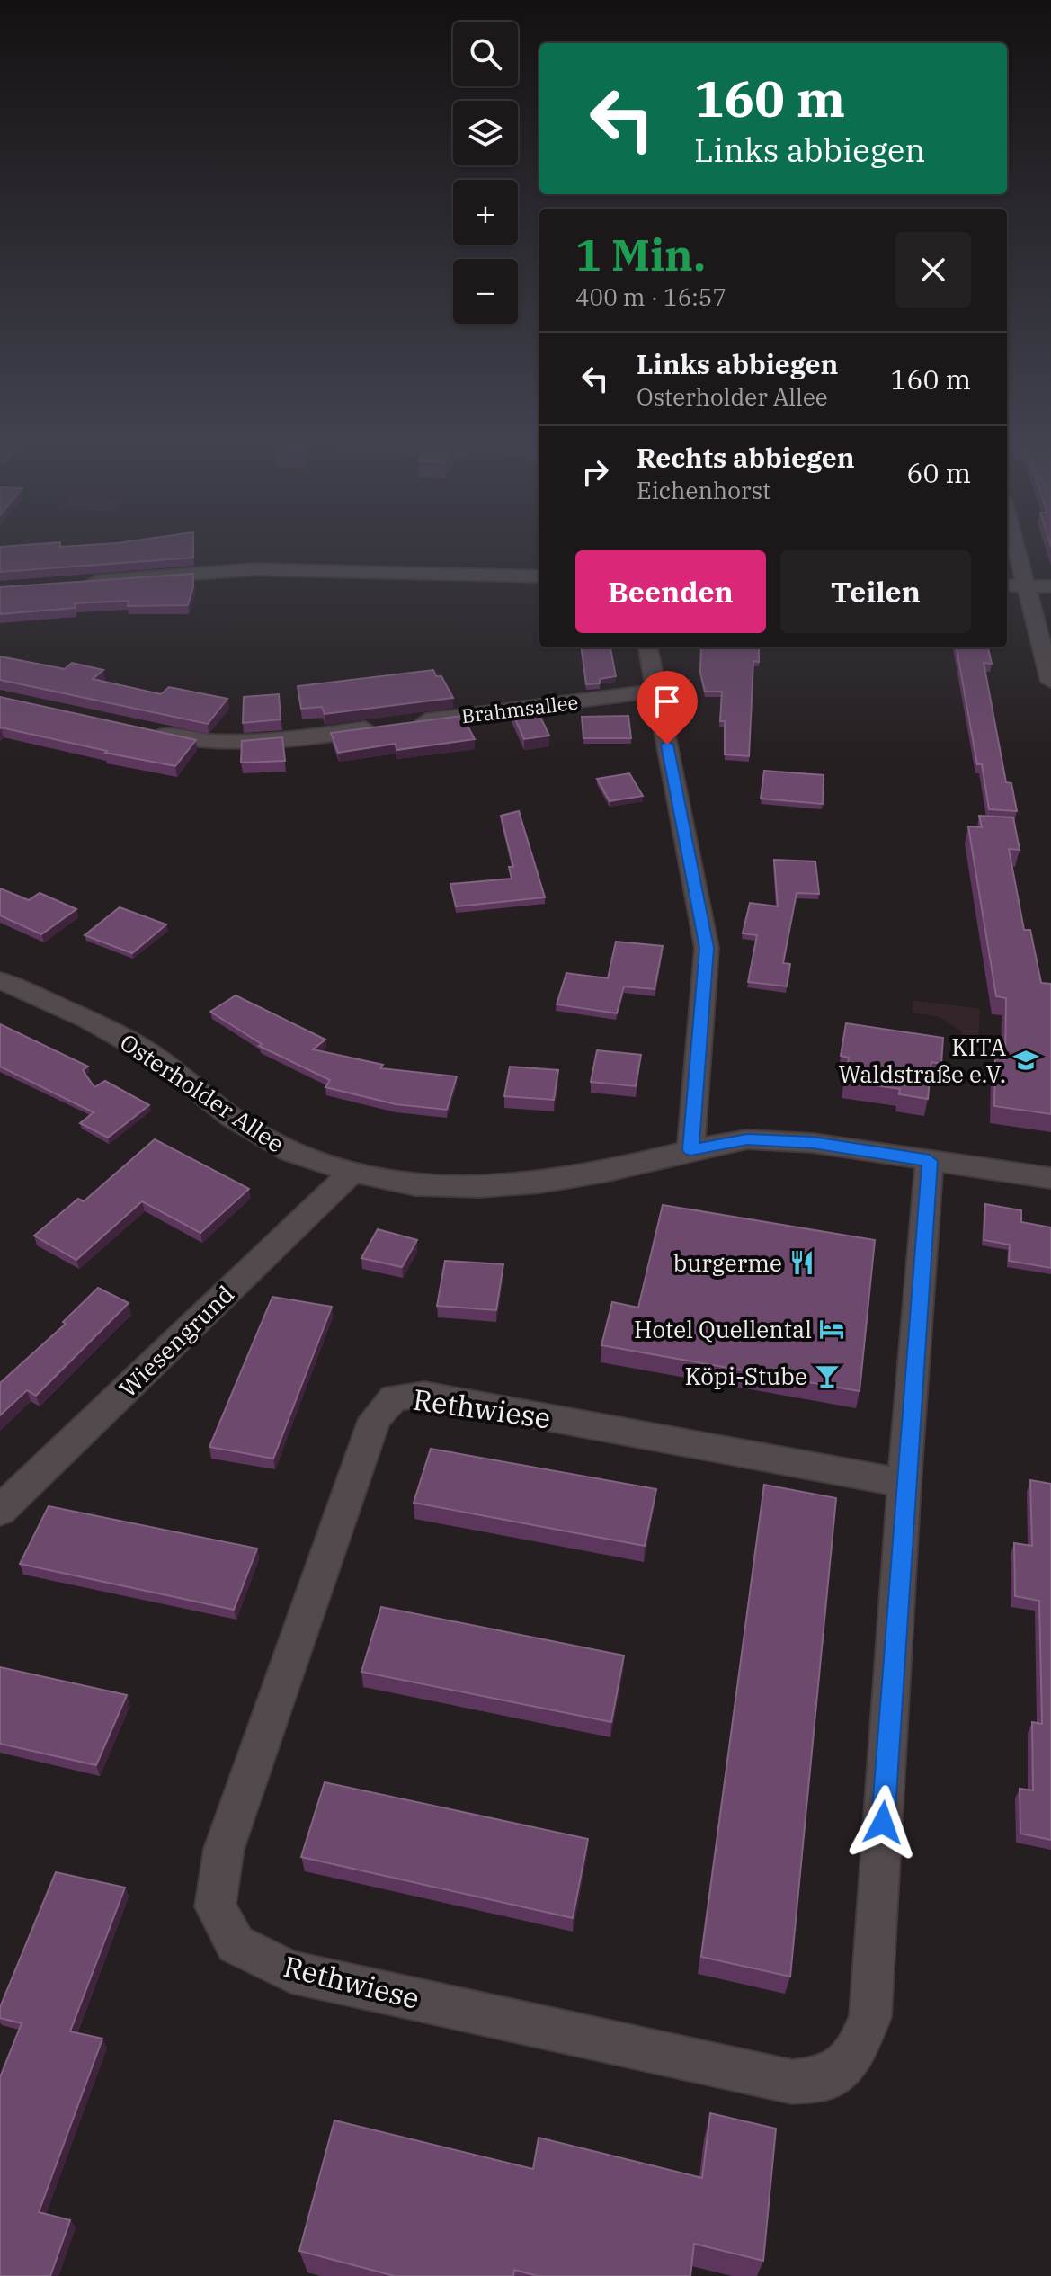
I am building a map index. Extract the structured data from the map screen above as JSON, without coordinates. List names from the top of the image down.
{
  "streets": {
    "street": [
      "Brahmsallee",
      "Osterholder Allee",
      "Wiesengrund",
      "Rethwiese"
    ]
  },
  "crossings": [
    ["Osterholder Allee", "Wiesengrund"],
    ["Osterholder Allee", "Rethwiese"]
  ],
  "places": {
    "school or university": ["KITA Waldstraße e.V."],
    "restaurant": ["burgerme"],
    "hotel": ["Hotel Quellental"],
    "bar": ["Köpi-Stube"]
  },
  "page": {
    "map_buttons": ["+", "−"],
    "turn": ["160 m", "Links abbiegen"],
    "heading": ["1 Min.", "400 m · 16:57"],
    "list": [
      {
        "name": "Links abbiegen",
        "note": "Osterholder Allee",
        "value": "160 m"
      },
      {
        "name": "Rechts abbiegen",
        "note": "Eichenhorst",
        "value": "60 m"
      }
    ],
    "buttons": ["Beenden", "Teilen"]
  }
}
